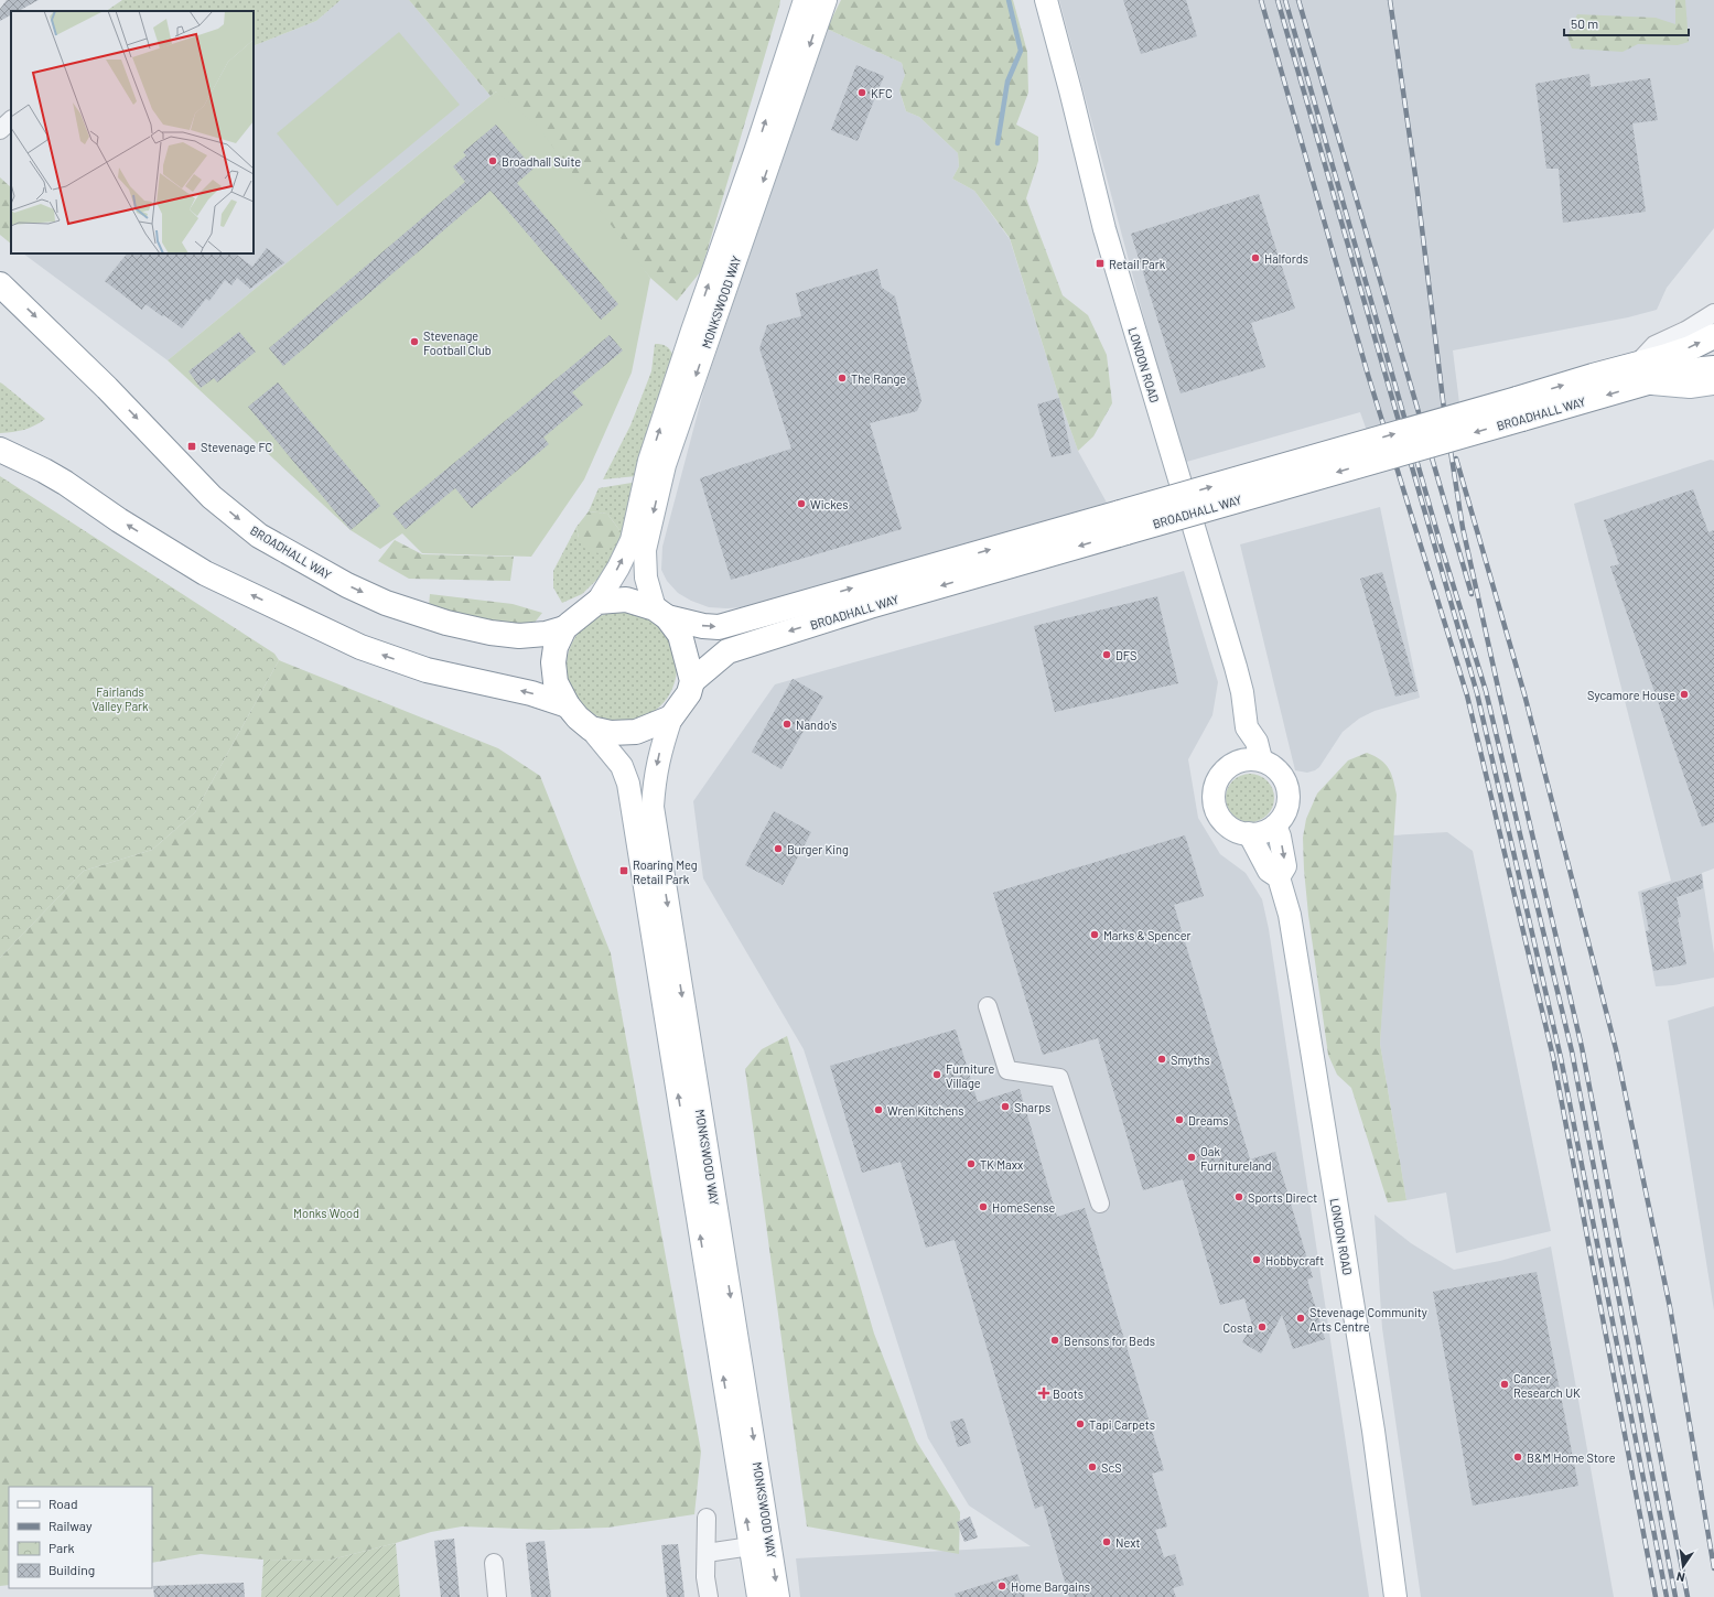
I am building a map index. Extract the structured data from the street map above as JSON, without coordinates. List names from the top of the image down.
{
  "streets": {
    "highway": ["BROADHALL WAY"],
    "main road": ["MONKSWOOD WAY", "LONDON ROAD"]
  },
  "crossings": [
    ["MONKSWOOD WAY", "BROADHALL WAY"]
  ],
  "parks": ["Fairlands Valley Park", "Monks Wood"],
  "places": {
    "other": [
      "KFC",
      "Broadhall Suite",
      "Halfords",
      "Stevenage Football Club",
      "The Range",
      "Wickes",
      "DFS",
      "Sycamore House",
      "Nando's",
      "Burger King",
      "Marks & Spencer",
      "Smyths",
      "Furniture Village",
      "Sharps",
      "Wren Kitchens",
      "Dreams",
      "Oak Furnitureland",
      "TK Maxx",
      "Sports Direct",
      "HomeSense",
      "Hobbycraft",
      "Stevenage Community Arts Centre",
      "Costa",
      "Bensons for Beds",
      "Cancer Research UK",
      "Tapi Carpets",
      "B&M Home Store",
      "ScS",
      "Next",
      "Home Bargains"
    ],
    "transit": ["Retail Park", "Stevenage FC", "Roaring Meg Retail Park"],
    "health": ["Boots"]
  },
  "legend": [
    "Road",
    "Railway",
    "Park",
    "Building"
  ],
  "scale_bar": "50 m",
  "north": "bottom"
}
